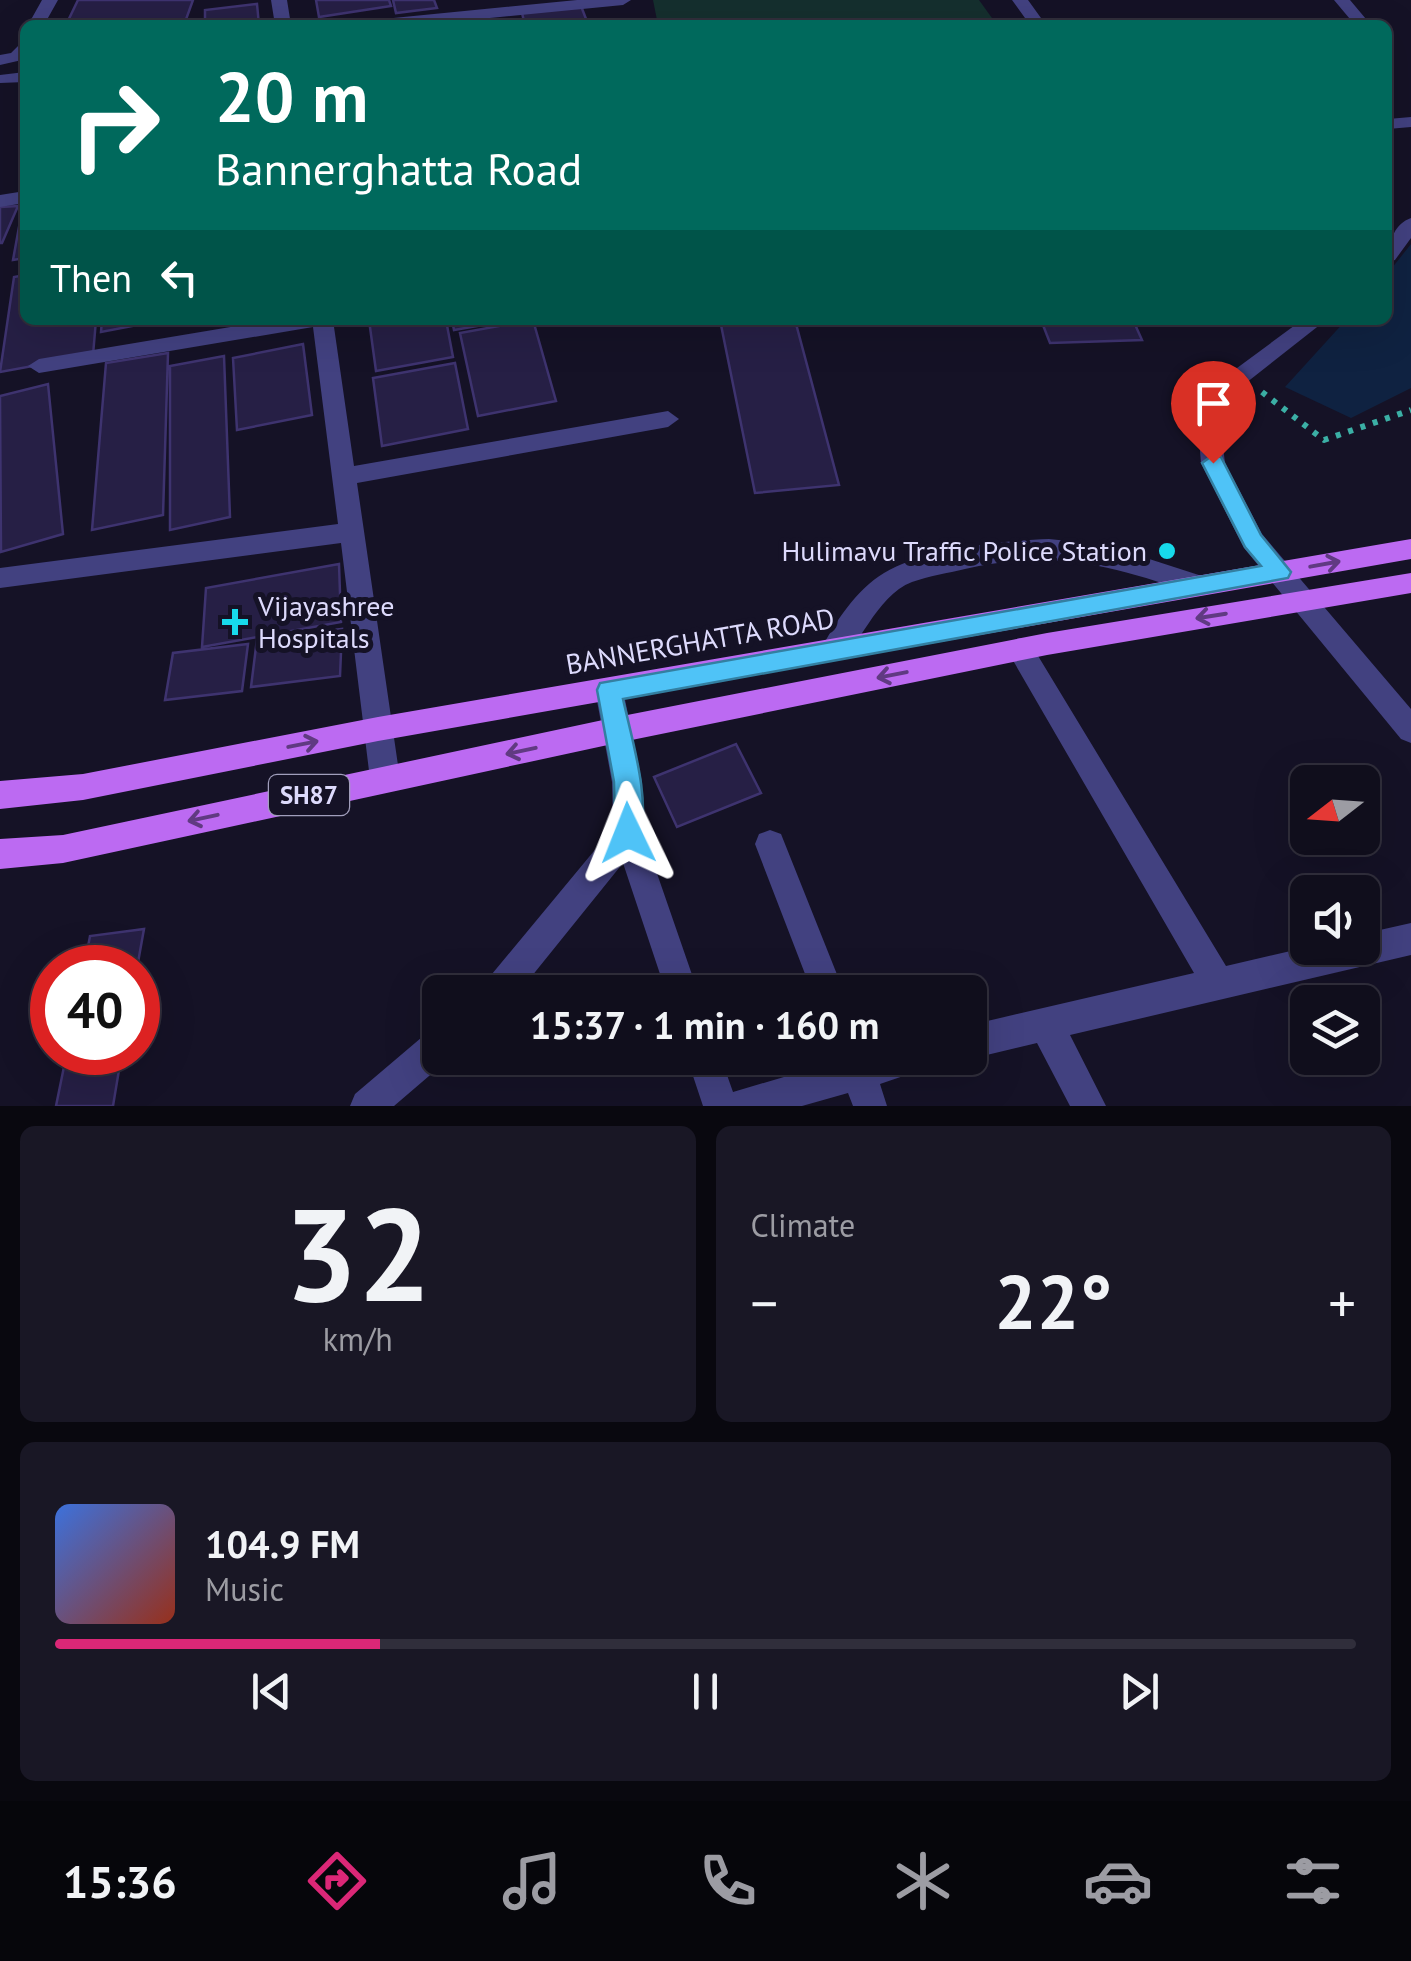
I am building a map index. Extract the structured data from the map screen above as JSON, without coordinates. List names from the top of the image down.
{
  "streets": {
    "main road": ["BANNERGHATTA ROAD", "SH87"]
  },
  "places": {
    "other": ["Hulimavu Traffic Police Station"],
    "health": ["Vijayashree Hospitals"]
  },
  "north": "left",
  "page": {
    "turn": ["20 m", "Bannerghatta Road"],
    "then": "Then",
    "limit": "40",
    "trip": "15:37 · 1 min · 160 m",
    "tile": [
      ["32", "km/h"],
      "Climate"
    ],
    "heat": ["−", "22°", "+"],
    "song": ["104.9 FM", "Music"],
    "tabs": "15:36"
  }
}
